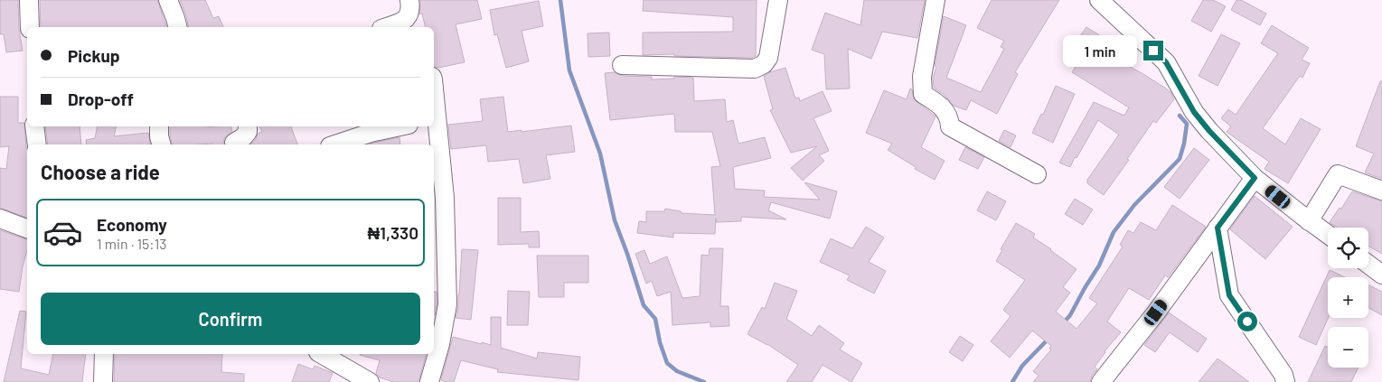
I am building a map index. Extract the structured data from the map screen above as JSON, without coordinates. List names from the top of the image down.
{
  "page": {
    "banner": ["Pickup", "Drop-off"],
    "bubble": "1 min",
    "heading": "Choose a ride",
    "list": [
      {
        "name": "Economy",
        "note": "1 min · 15:13",
        "value": "₦1,330"
      }
    ],
    "map_buttons": ["+", "−"],
    "buttons": "Confirm"
  }
}
